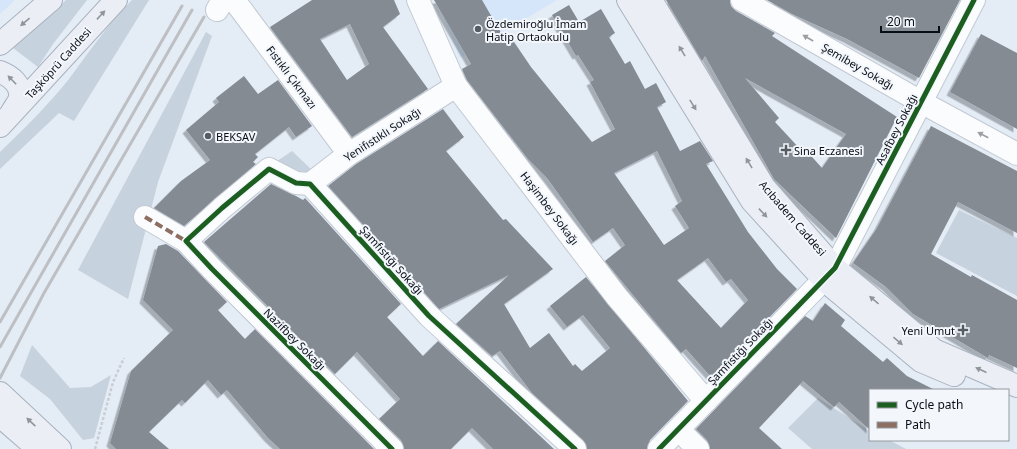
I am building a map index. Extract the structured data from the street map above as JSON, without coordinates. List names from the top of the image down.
{
  "streets": {
    "main road": ["Taşköprü Caddesi", "Acıbadem Caddesi"],
    "street": [
      "Şemibey Sokağı",
      "Fıstıklı Çıkmazı",
      "Asafbey Sokağı",
      "Yenifıstıklı Sokağı",
      "Haşimbey Sokağı",
      "Şamfıstığı Sokağı",
      "Nazifbey Sokağı"
    ]
  },
  "crossings": [
    ["Şemibey Sokağı", "Asafbey Sokağı"],
    ["Fıstıklı Çıkmazı", "Yenifıstıklı Sokağı"],
    ["Asafbey Sokağı", "Acıbadem Caddesi"],
    ["Asafbey Sokağı", "Şamfıstığı Sokağı"],
    ["Yenifıstıklı Sokağı", "Haşimbey Sokağı"],
    ["Yenifıstıklı Sokağı", "Şamfıstığı Sokağı"],
    ["Haşimbey Sokağı", "Şamfıstığı Sokağı"],
    ["Acıbadem Caddesi", "Şamfıstığı Sokağı"]
  ],
  "one_way": ["Şemibey Sokağı"],
  "places": {
    "other": ["Özdemiroğlu İmam Hatip Ortaokulu", "BEKSAV"],
    "health": ["Sina Eczanesi", "Yeni Umut"]
  },
  "legend": ["Cycle path", "Path"],
  "scale_bar": "20 m"
}
